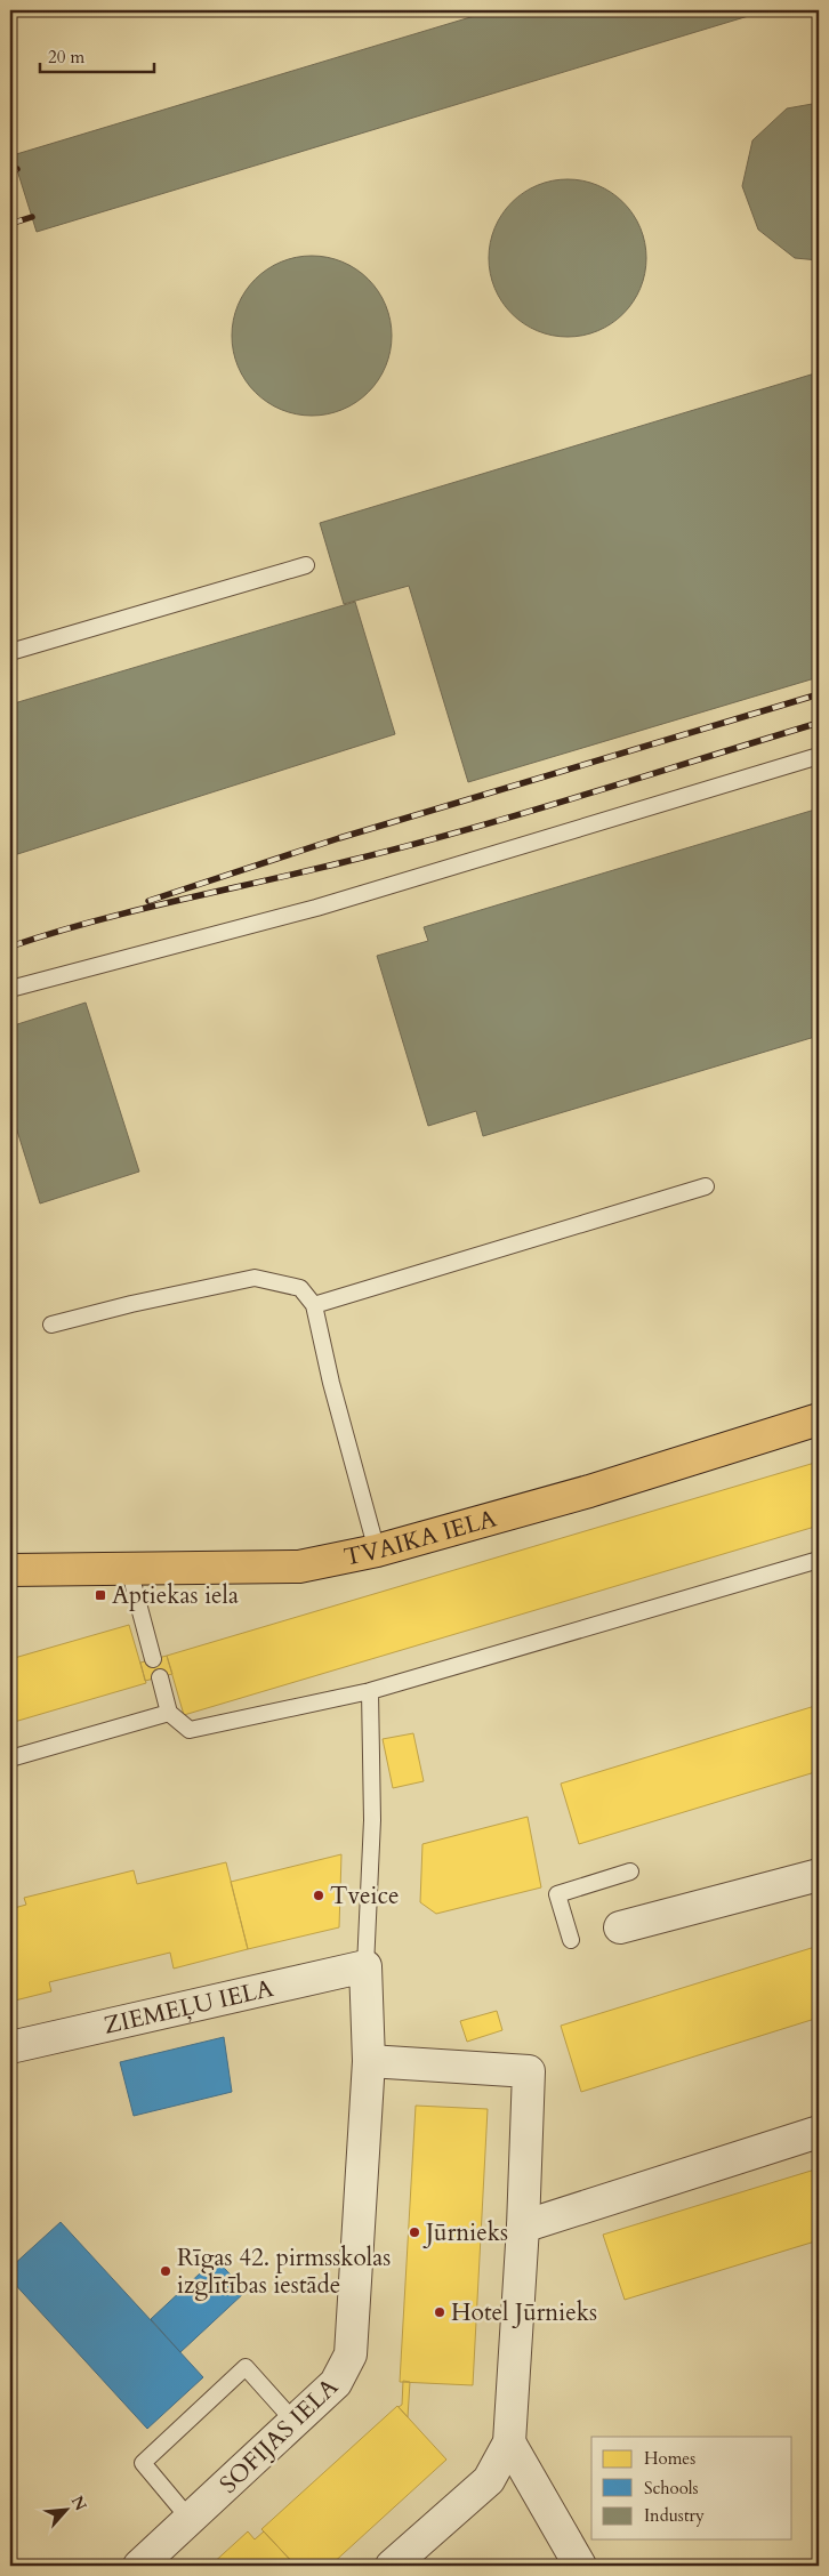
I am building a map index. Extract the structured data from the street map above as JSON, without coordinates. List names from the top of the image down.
{
  "streets": {
    "main road": ["TVAIKA IELA"],
    "street": ["ZIEMEĻU IELA", "SOFIJAS IELA"]
  },
  "crossings": [
    ["ZIEMEĻU IELA", "SOFIJAS IELA"]
  ],
  "places": {
    "transit": ["Aptiekas iela"],
    "other": [
      "Tveice",
      "Jūrnieks",
      "Rīgas 42. pirmsskolas izglītības iestāde",
      "Hotel Jūrnieks"
    ]
  },
  "legend": ["Homes", "Schools", "Industry"],
  "scale_bar": "20 m",
  "north": "top right"
}
